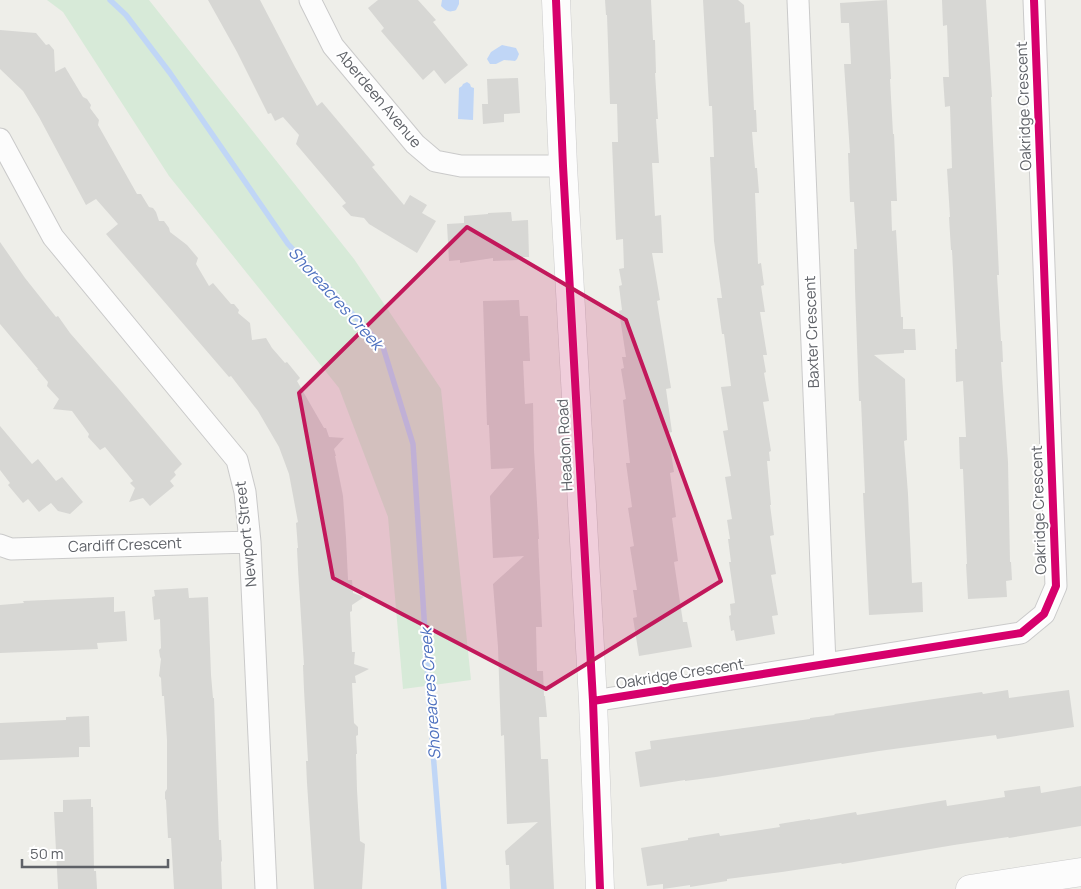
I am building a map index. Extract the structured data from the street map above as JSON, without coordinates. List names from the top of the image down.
{
  "streets": {
    "street": [
      "Aberdeen Avenue",
      "Oakridge Crescent",
      "Baxter Crescent",
      "Headon Road",
      "Newport Street",
      "Cardiff Crescent"
    ]
  },
  "crossings": [
    ["Aberdeen Avenue", "Headon Road"],
    ["Oakridge Crescent", "Baxter Crescent"],
    ["Oakridge Crescent", "Headon Road"],
    ["Newport Street", "Cardiff Crescent"]
  ],
  "water": ["Shoreacres Creek"],
  "scale_bar": "50 m"
}
